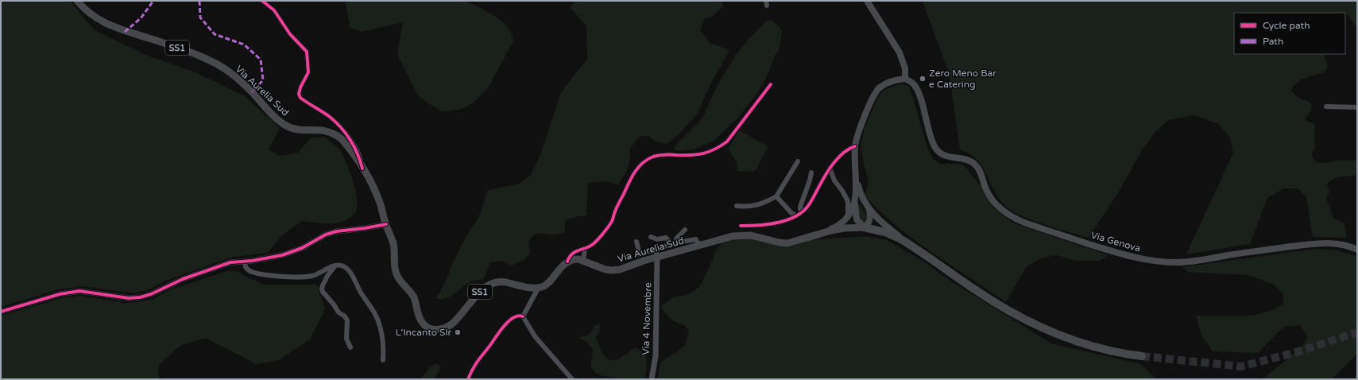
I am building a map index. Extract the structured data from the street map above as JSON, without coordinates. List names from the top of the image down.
{
  "streets": {
    "main road": ["SS1", "Via Aurelia Sud", "Via Genova"],
    "street": ["Via 4 Novembre"]
  },
  "crossings": [
    ["Via Aurelia Sud", "Via Genova"],
    ["Via Aurelia Sud", "Via 4 Novembre"]
  ],
  "places": ["Zero Meno Bar e Catering", "L'Incanto Slr"],
  "legend": ["Cycle path", "Path"]
}
